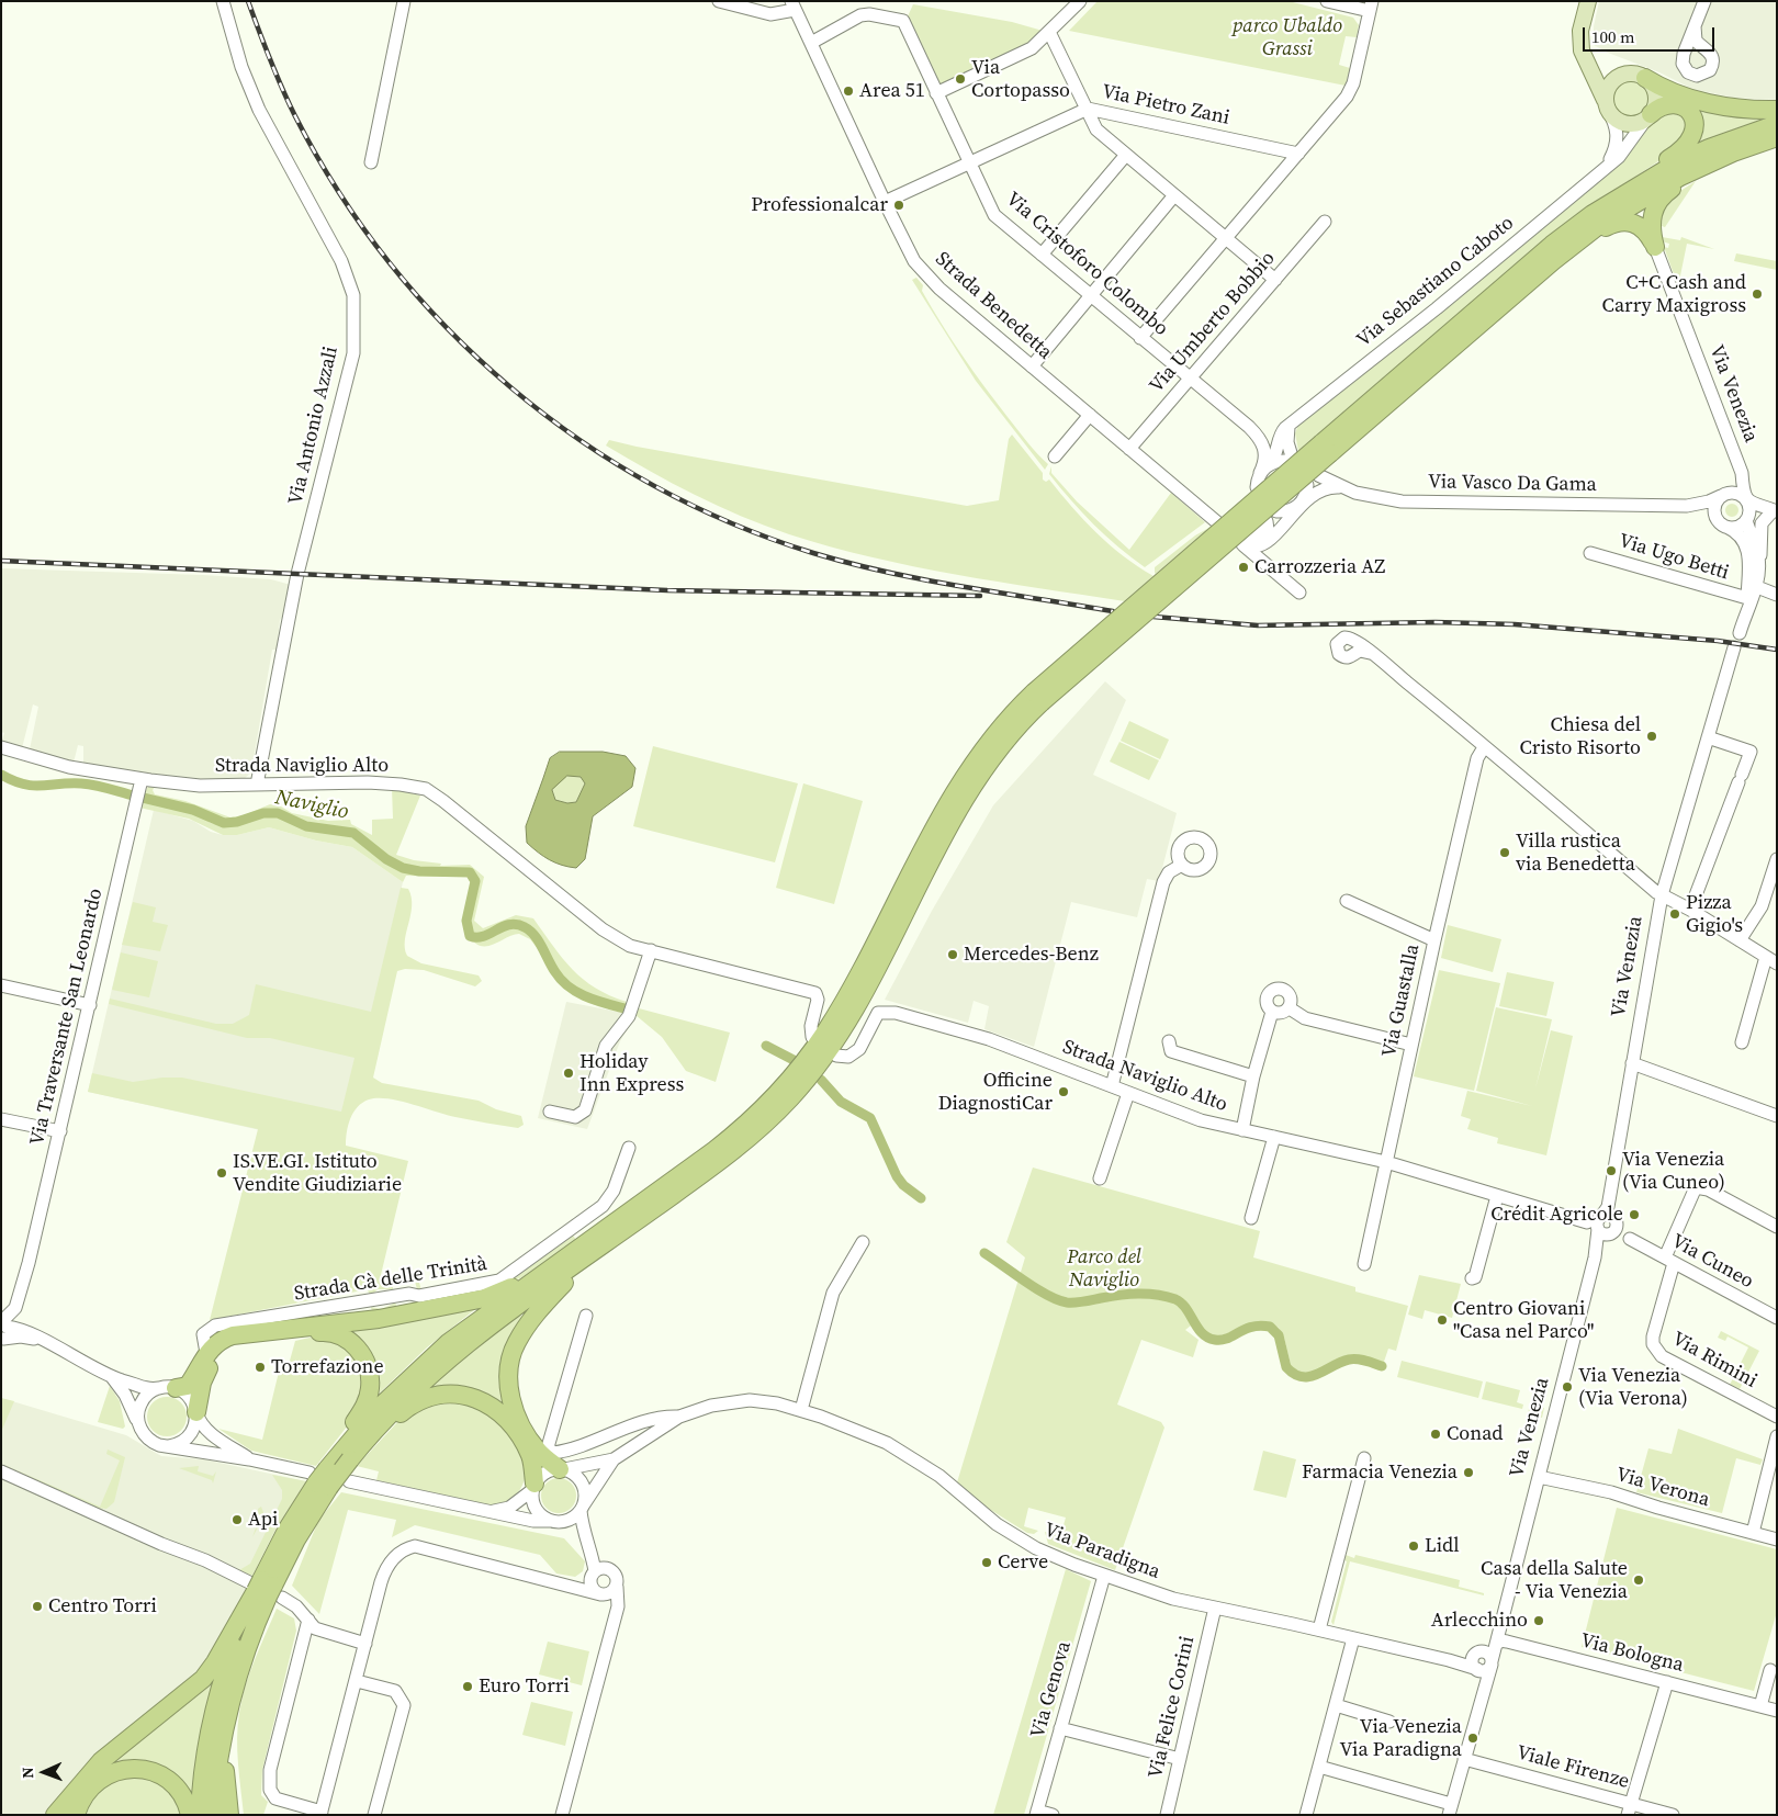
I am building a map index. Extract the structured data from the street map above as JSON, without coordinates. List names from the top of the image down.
{
  "streets": {
    "street": [
      "Via Pietro Zani",
      "Via Cristoforo Colombo",
      "Via Sebastiano Caboto",
      "Strada Benedetta",
      "Via Umberto Bobbio",
      "Via Venezia",
      "Via Antonio Azzali",
      "Via Vasco Da Gama",
      "Via Ugo Betti",
      "Strada Naviglio Alto",
      "Via Guastalla",
      "Via Traversante San Leonardo",
      "Via Cuneo",
      "Strada Cà delle Trinità",
      "Via Rimini",
      "Via Verona",
      "Via Paradigna",
      "Via Bologna",
      "Via Genova",
      "Via Felice Corini",
      "Viale Firenze"
    ]
  },
  "crossings": [
    ["Via Pietro Zani", "Via Cristoforo Colombo"],
    ["Via Pietro Zani", "Strada Benedetta"],
    ["Via Cristoforo Colombo", "Via Sebastiano Caboto"],
    ["Via Cristoforo Colombo", "Strada Benedetta"],
    ["Via Cristoforo Colombo", "Via Umberto Bobbio"],
    ["Strada Benedetta", "Via Umberto Bobbio"],
    ["Via Venezia", "Via Vasco Da Gama"],
    ["Via Venezia", "Via Ugo Betti"],
    ["Via Venezia", "Strada Naviglio Alto"],
    ["Via Venezia", "Via Cuneo"],
    ["Via Venezia", "Via Verona"],
    ["Via Venezia", "Via Paradigna"],
    ["Via Venezia", "Via Bologna"],
    ["Via Venezia", "Viale Firenze"],
    ["Via Antonio Azzali", "Strada Naviglio Alto"],
    ["Strada Naviglio Alto", "Via Guastalla"],
    ["Strada Naviglio Alto", "Via Traversante San Leonardo"],
    ["Strada Naviglio Alto", "Via Cuneo"],
    ["Via Cuneo", "Via Rimini"],
    ["Via Paradigna", "Via Genova"],
    ["Via Paradigna", "Via Felice Corini"]
  ],
  "water": ["Naviglio"],
  "parks": ["parco Ubaldo Grassi", "Parco del Naviglio"],
  "places": [
    "Via Cortopasso",
    "Area 51",
    "Professionalcar",
    "C+C Cash and Carry Maxigross",
    "Carrozzeria AZ",
    "Chiesa del Cristo Risorto",
    "Villa rustica via Benedetta",
    "Pizza Gigio's",
    "Mercedes-Benz",
    "Holiday Inn Express",
    "Officine DiagnostiCar",
    "Via Venezia (Via Cuneo)",
    "IS.VE.GI. Istituto Vendite Giudiziarie",
    "Crédit Agricole",
    "Centro Giovani \"Casa nel Parco\"",
    "Torrefazione",
    "Via Venezia (Via Verona)",
    "Conad",
    "Farmacia Venezia",
    "Api",
    "Lidl",
    "Cerve",
    "Casa della Salute - Via Venezia",
    "Centro Torri",
    "Arlecchino",
    "Euro Torri",
    "Via Venezia Via Paradigna"
  ],
  "scale_bar": "100 m",
  "north": "left"
}
